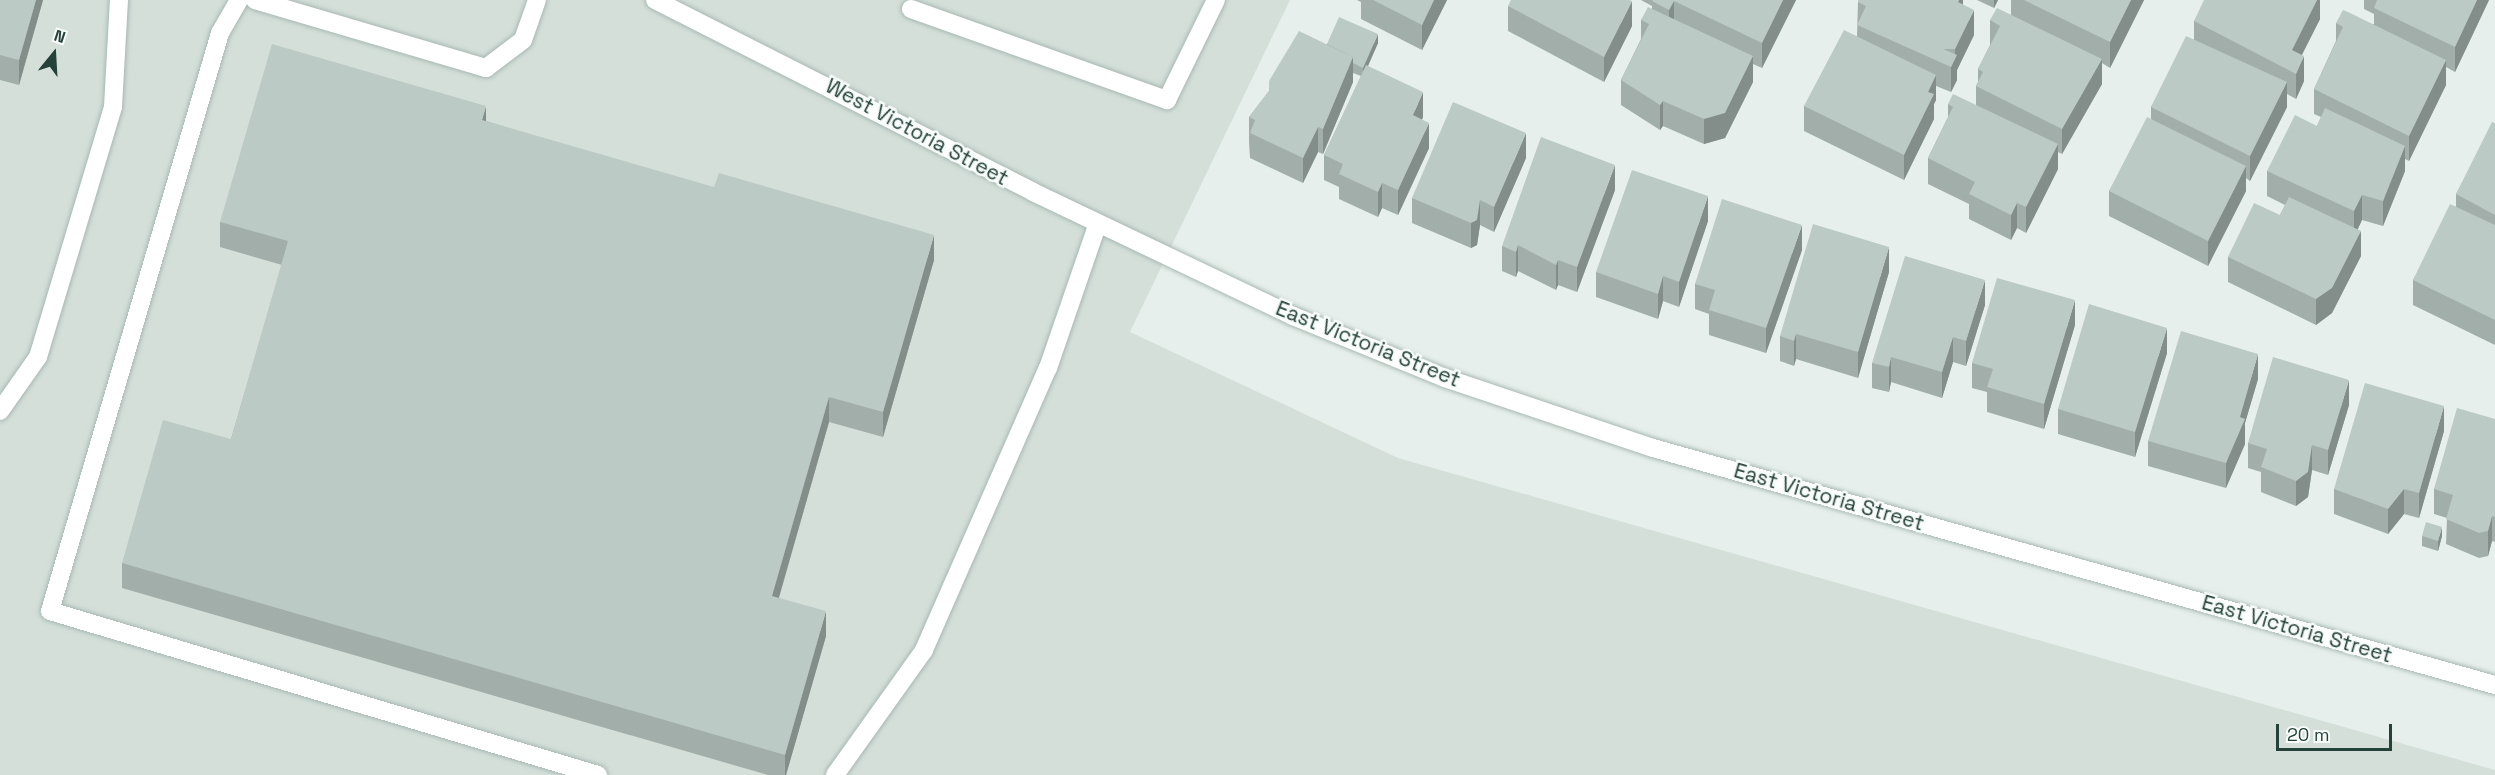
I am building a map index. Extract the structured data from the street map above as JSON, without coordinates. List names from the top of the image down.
{
  "streets": {
    "street": ["West Victoria Street", "East Victoria Street"]
  },
  "crossings": [
    ["West Victoria Street", "East Victoria Street"]
  ],
  "scale_bar": "20 m",
  "north": "top"
}
